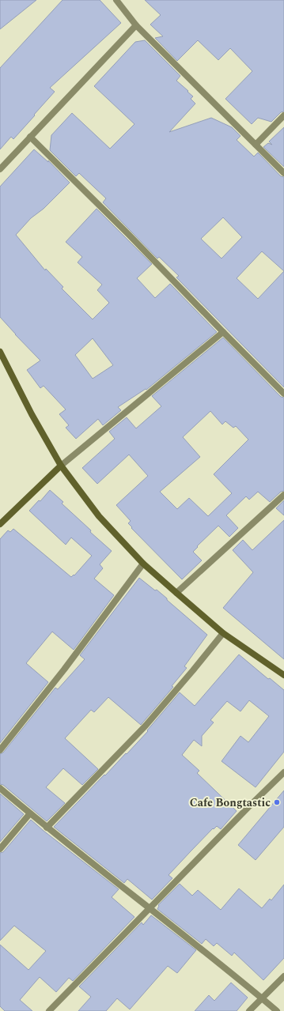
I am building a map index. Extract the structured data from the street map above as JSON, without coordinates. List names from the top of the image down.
{
  "places": ["Cafe Bongtastic"]
}
